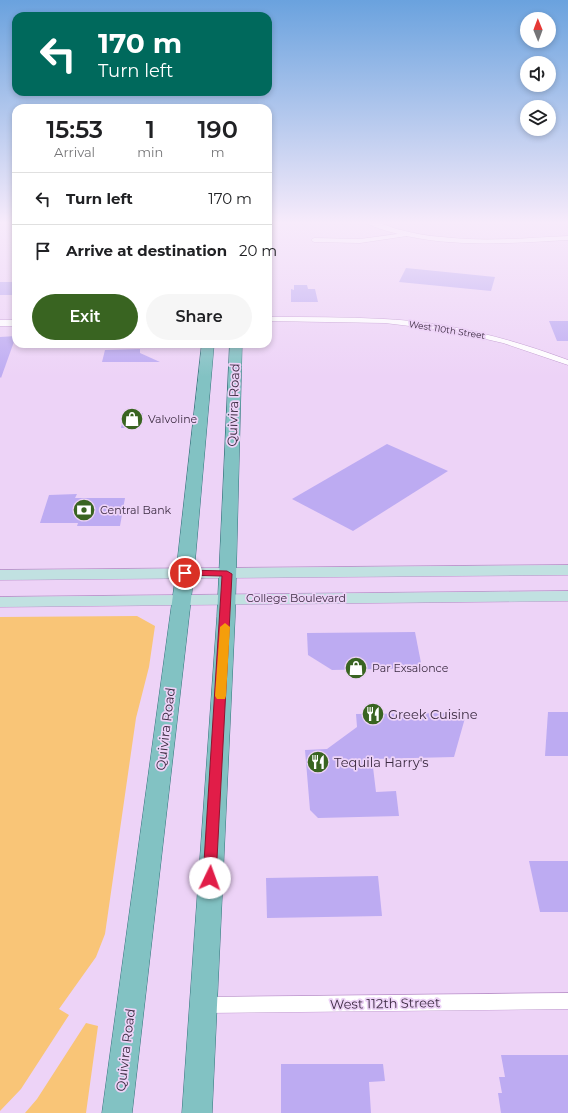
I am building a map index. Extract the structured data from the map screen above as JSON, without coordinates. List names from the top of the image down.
{
  "streets": {
    "main road": ["Quivira Road", "College Boulevard"],
    "street": ["West 110th Street", "West 112th Street"]
  },
  "crossings": [
    ["Quivira Road", "College Boulevard"],
    ["Quivira Road", "West 112th Street"]
  ],
  "places": {
    "shop": ["Valvoline", "Par Exsalonce"],
    "bank": ["Central Bank"],
    "restaurant": ["Greek Cuisine", "Tequila Harry's"]
  },
  "north": "top",
  "page": {
    "turn": ["170 m", "Turn left"],
    "eta": [
      "15:53",
      "Arrival",
      "1",
      "min",
      "190",
      "m"
    ],
    "list": [
      {
        "name": "Turn left",
        "value": "170 m"
      },
      {
        "name": "Arrive at destination",
        "value": "20 m"
      }
    ],
    "buttons": ["Exit", "Share"]
  }
}
